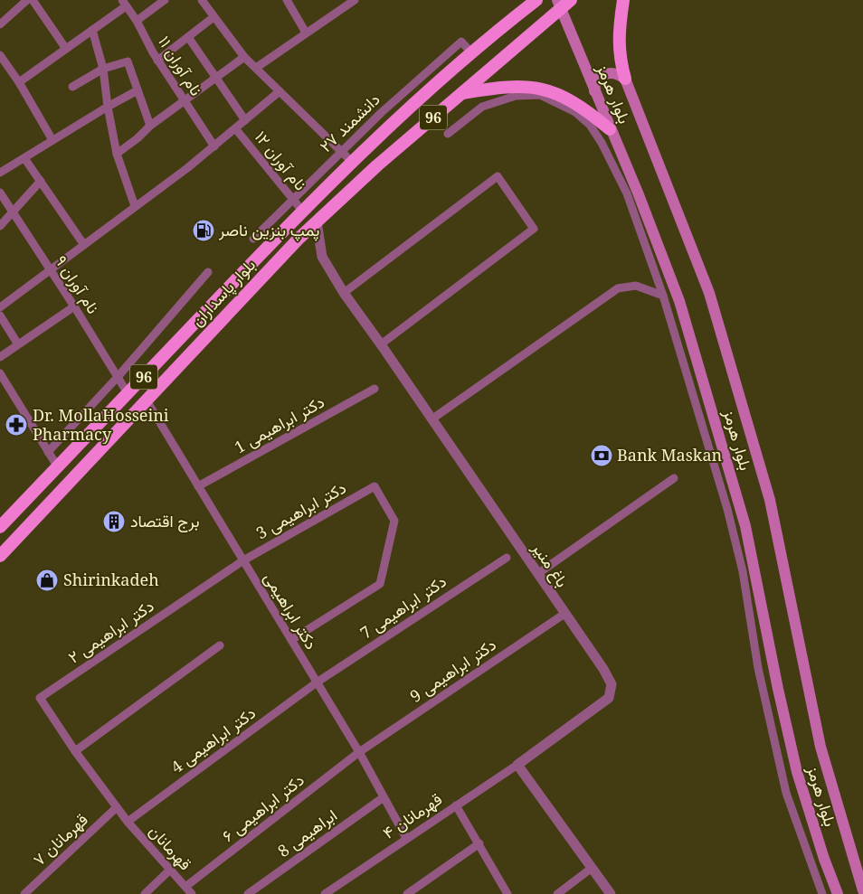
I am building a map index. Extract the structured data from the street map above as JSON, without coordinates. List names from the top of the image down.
{
  "streets": {
    "highway": ["96", "بلوار پاسداران"],
    "main road": ["بلوار هرمز"],
    "street": [
      "نام آوران ۱۱",
      "دانشمند ۲۷",
      "نام آوران ۱۲",
      "نام آوران ۹",
      "دکتر ابراهیمی 1",
      "دکتر ابراهیمی 3",
      "باغ منیر",
      "دکتر ابراهیمی 7",
      "دکتر ابراهیمی",
      "دکتر ابراهیمی ۲",
      "دکتر ابراهیمی 9",
      "دکتر ابراهیمی 4",
      "دکتر ابراهیمی ۶",
      "قهرمانان ۴",
      "ابراهیمی 8",
      "قهرمانان ۷",
      "قهرمانان"
    ]
  },
  "crossings": [
    ["بلوار هرمز", "بلوار پاسداران"],
    ["دانشمند ۲۷", "نام آوران ۱۲"],
    ["دانشمند ۲۷", "بلوار پاسداران"],
    ["نام آوران ۱۲", "بلوار پاسداران"],
    ["نام آوران ۹", "بلوار پاسداران"],
    ["بلوار پاسداران", "باغ منیر"],
    ["بلوار پاسداران", "دکتر ابراهیمی"],
    ["دکتر ابراهیمی 1", "دکتر ابراهیمی"],
    ["دکتر ابراهیمی 3", "دکتر ابراهیمی"],
    ["دکتر ابراهیمی 3", "دکتر ابراهیمی ۲"],
    ["باغ منیر", "دکتر ابراهیمی 9"],
    ["باغ منیر", "قهرمانان ۴"],
    ["دکتر ابراهیمی 7", "دکتر ابراهیمی"],
    ["دکتر ابراهیمی 7", "دکتر ابراهیمی 4"],
    ["دکتر ابراهیمی", "دکتر ابراهیمی ۲"],
    ["دکتر ابراهیمی", "دکتر ابراهیمی 9"],
    ["دکتر ابراهیمی", "دکتر ابراهیمی 4"],
    ["دکتر ابراهیمی", "دکتر ابراهیمی ۶"],
    ["دکتر ابراهیمی", "قهرمانان ۴"],
    ["دکتر ابراهیمی", "ابراهیمی 8"],
    ["دکتر ابراهیمی ۲", "قهرمانان"],
    ["دکتر ابراهیمی 9", "دکتر ابراهیمی ۶"],
    ["دکتر ابراهیمی 4", "قهرمانان"],
    ["دکتر ابراهیمی ۶", "قهرمانان"],
    ["قهرمانان ۷", "قهرمانان"]
  ],
  "places": {
    "fuel station": ["پمپ بنزین ناصر"],
    "pharmacy": ["Dr. MollaHosseini Pharmacy"],
    "bank": ["Bank Maskan"],
    "building": ["برج اقتصاد"],
    "shop": ["Shirinkadeh"]
  }
}
